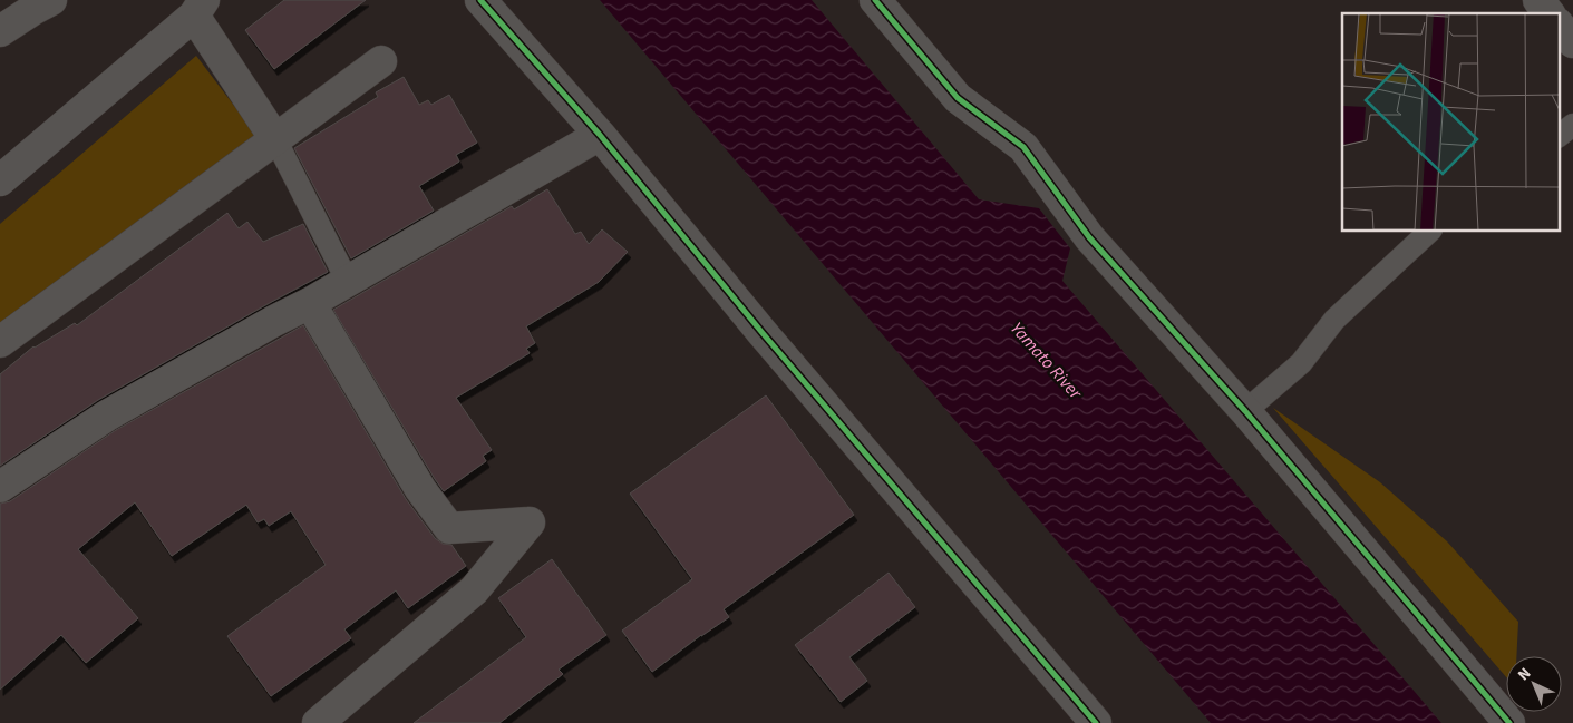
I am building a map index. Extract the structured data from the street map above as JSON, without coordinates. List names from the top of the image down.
{
  "water": ["Yamato River"],
  "north": "top left"
}
